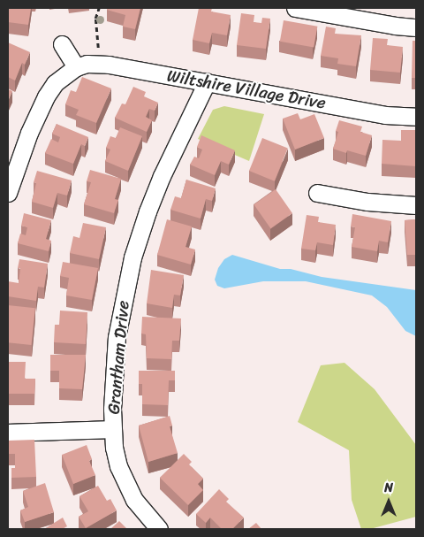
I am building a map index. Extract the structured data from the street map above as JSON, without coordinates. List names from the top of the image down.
{
  "streets": {
    "street": ["Wiltshire Village Drive", "Grantham Drive"]
  },
  "crossings": [
    ["Wiltshire Village Drive", "Grantham Drive"]
  ],
  "north": "top"
}
